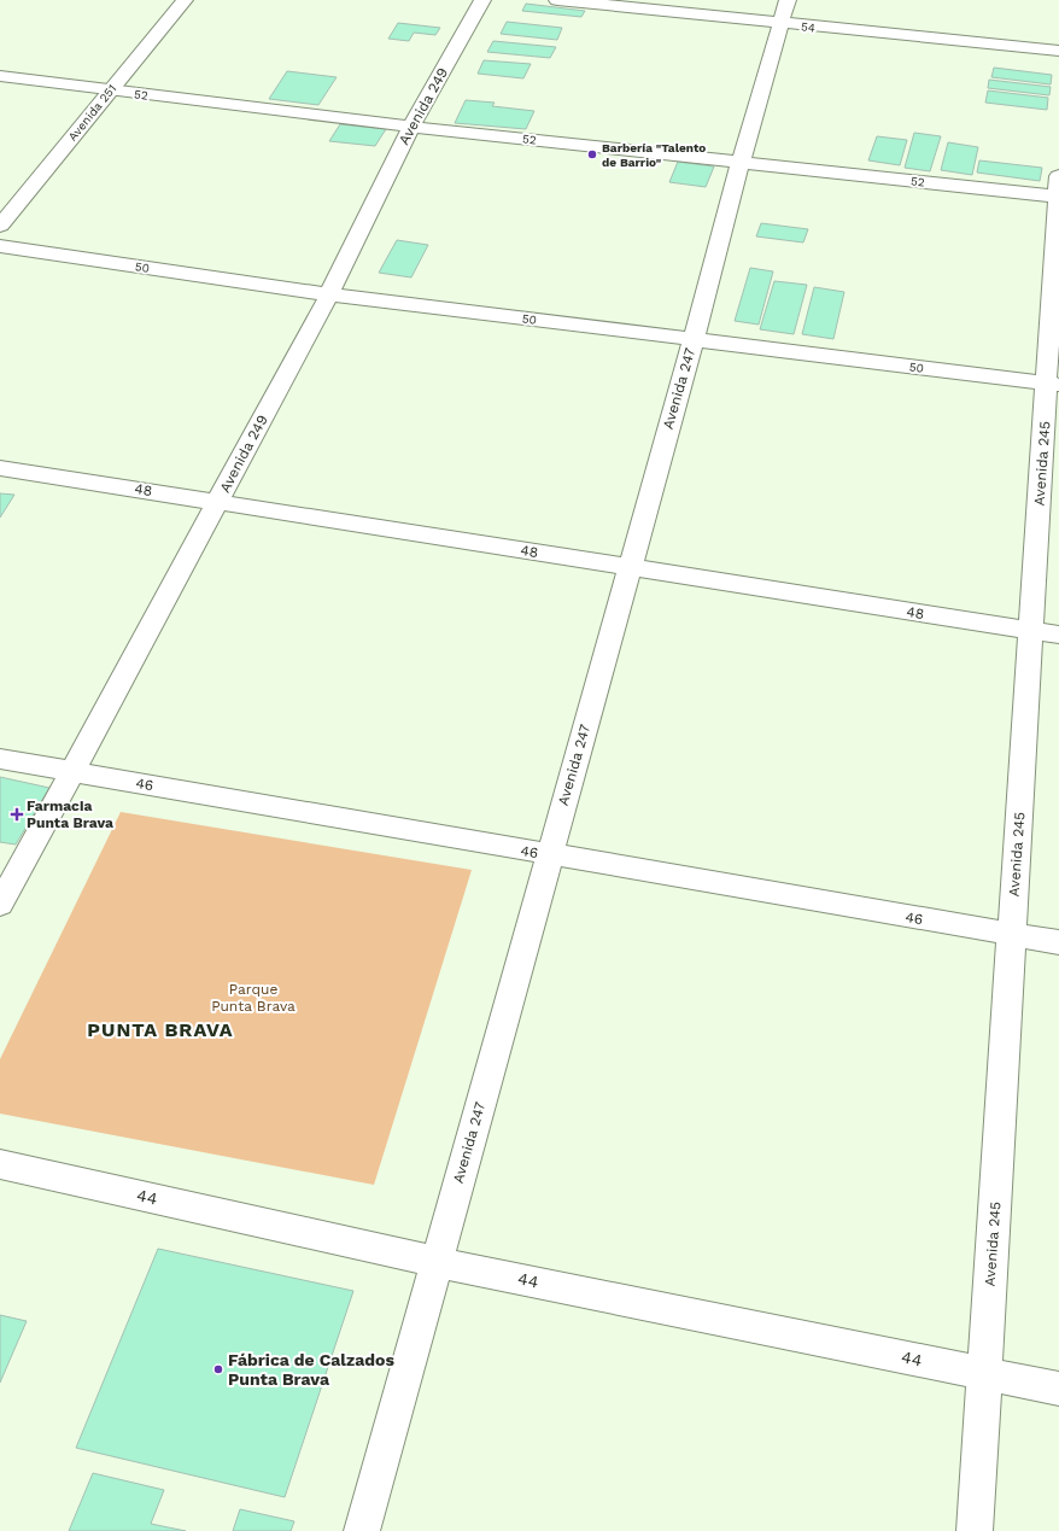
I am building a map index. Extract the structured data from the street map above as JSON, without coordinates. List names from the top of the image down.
{
  "streets": {
    "street": [
      "54",
      "52",
      "Avenida 249",
      "Avenida 251",
      "50",
      "Avenida 247",
      "Avenida 245",
      "48",
      "46",
      "44"
    ]
  },
  "crossings": [
    ["54", "Avenida 247"],
    ["52", "Avenida 249"],
    ["52", "Avenida 251"],
    ["52", "Avenida 247"],
    ["52", "Avenida 245"],
    ["Avenida 249", "50"],
    ["Avenida 249", "48"],
    ["Avenida 249", "46"],
    ["50", "Avenida 247"],
    ["50", "Avenida 245"],
    ["Avenida 247", "48"],
    ["Avenida 247", "46"],
    ["Avenida 247", "44"],
    ["Avenida 245", "48"],
    ["Avenida 245", "46"],
    ["Avenida 245", "44"]
  ],
  "districts": ["PUNTA BRAVA"],
  "parks": ["Parque Punta Brava"],
  "places": {
    "other": ["Barbería \"Talento de Barrio\"", "Fábrica de Calzados Punta Brava"],
    "health": ["Farmacia Punta Brava"]
  }
}
